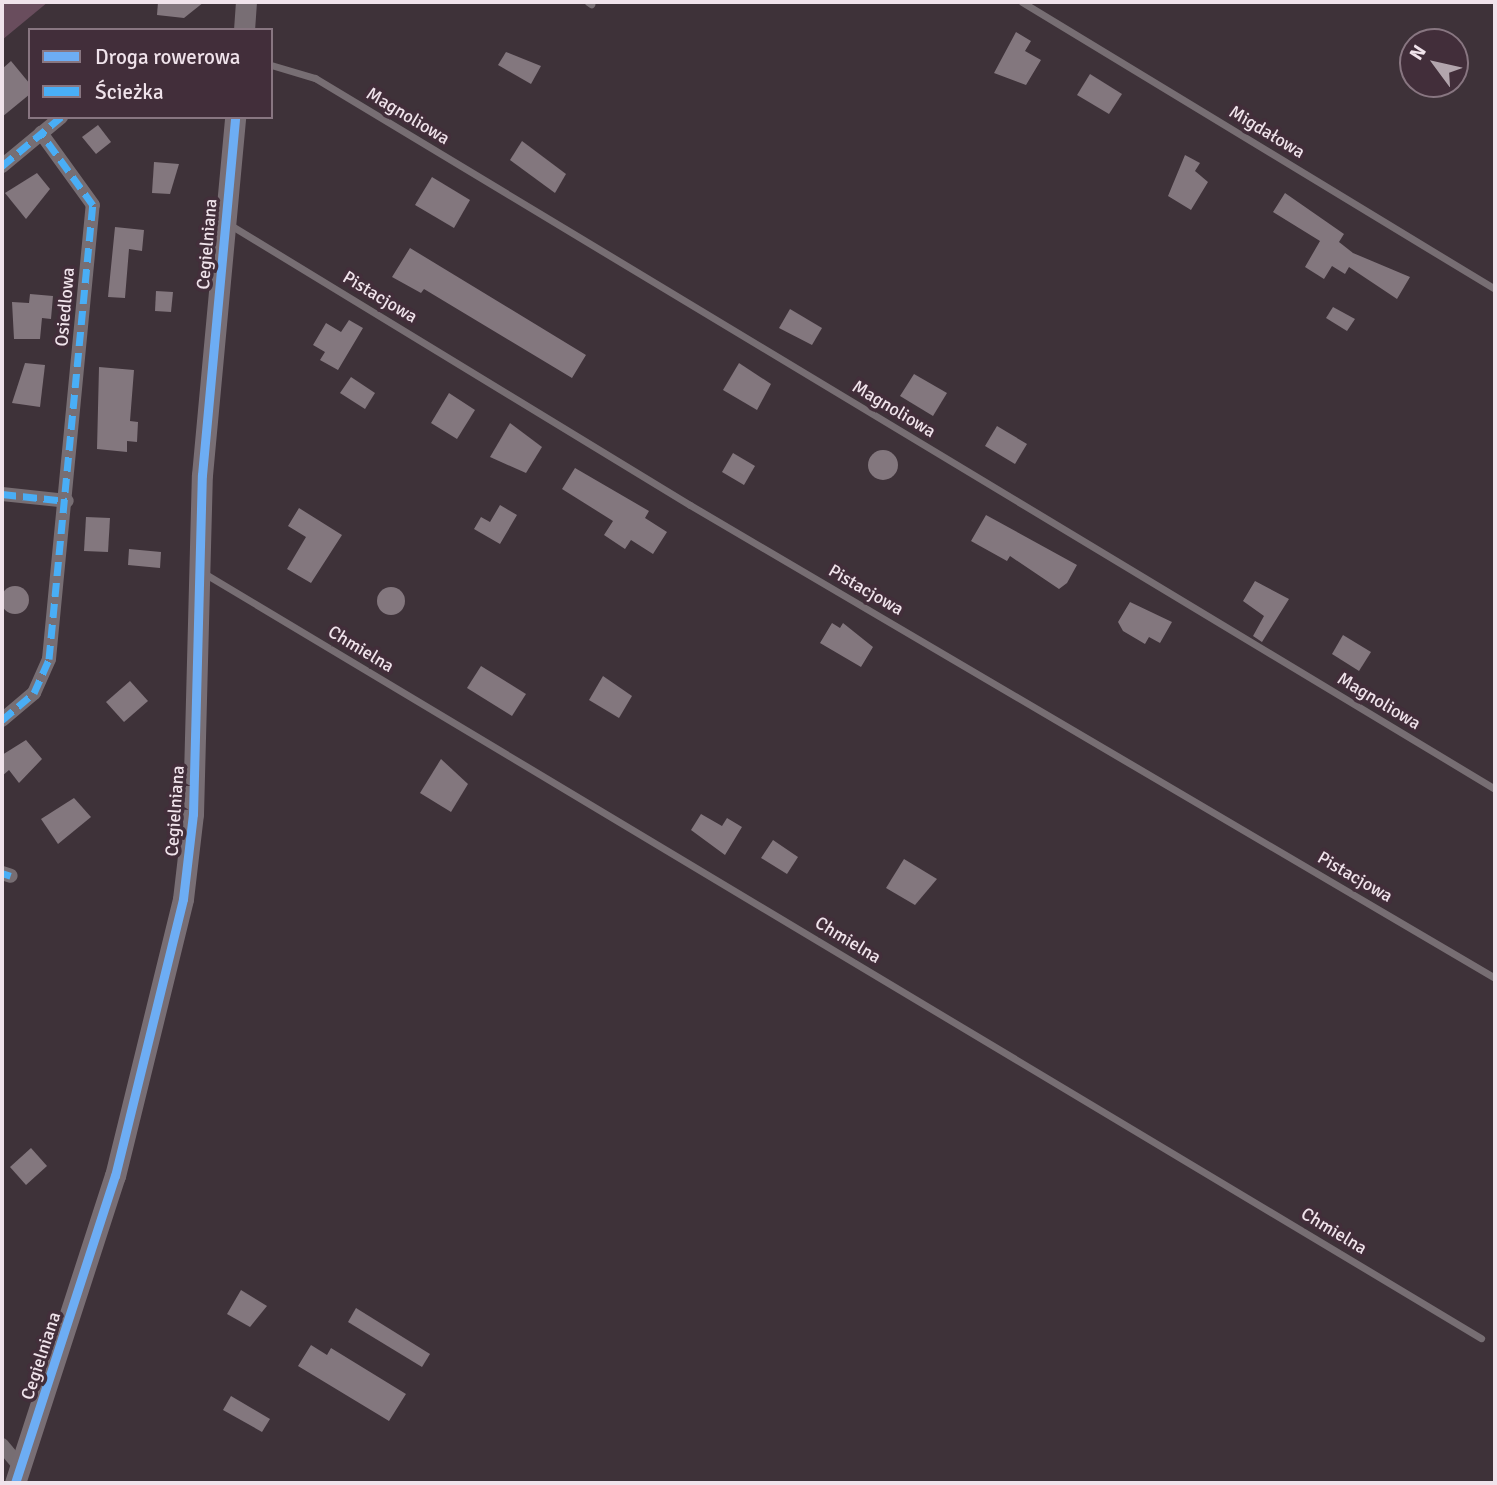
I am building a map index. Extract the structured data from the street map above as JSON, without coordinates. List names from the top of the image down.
{
  "streets": {
    "street": ["Cegielniana", "Osiedlowa"],
    "lane": [
      "Magnoliowa",
      "Migdałowa",
      "Pistacjowa",
      "Chmielna"
    ]
  },
  "crossings": [
    ["Cegielniana", "Pistacjowa"],
    ["Cegielniana", "Chmielna"]
  ],
  "legend": ["Droga rowerowa", "Ścieżka"],
  "north": "top left"
}
